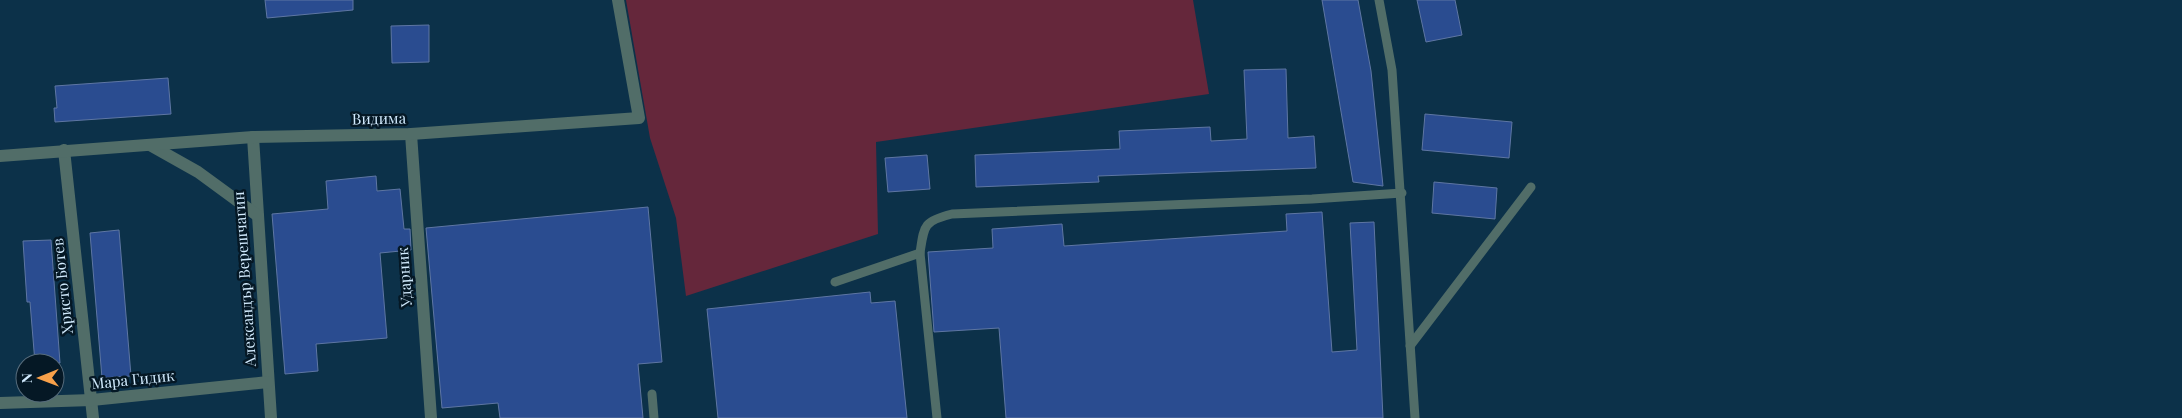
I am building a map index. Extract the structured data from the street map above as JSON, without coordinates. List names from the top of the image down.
{
  "streets": {
    "street": [
      "Видима",
      "Ударник",
      "Александър Верешчагин",
      "Христо Ботев",
      "Мара Гидик"
    ]
  },
  "crossings": [
    ["Видима", "Ударник"],
    ["Видима", "Александър Верешчагин"],
    ["Видима", "Христо Ботев"],
    ["Александър Верешчагин", "Мара Гидик"],
    ["Христо Ботев", "Мара Гидик"]
  ],
  "north": "left"
}
